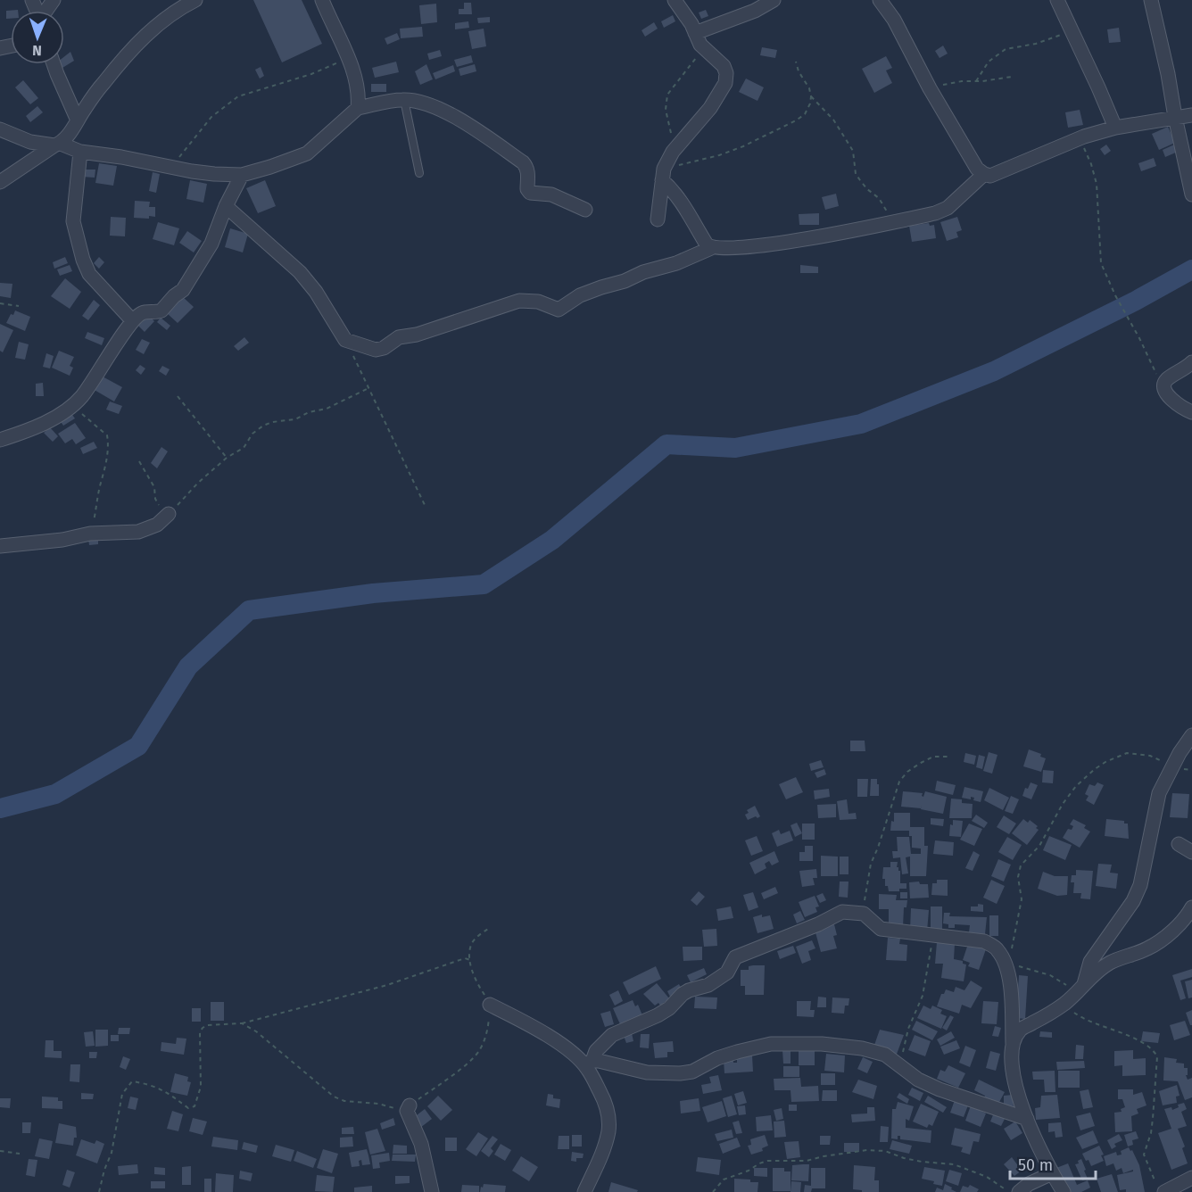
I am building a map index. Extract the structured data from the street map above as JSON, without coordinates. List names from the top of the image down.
{
  "scale_bar": "50 m",
  "north": "bottom"
}
